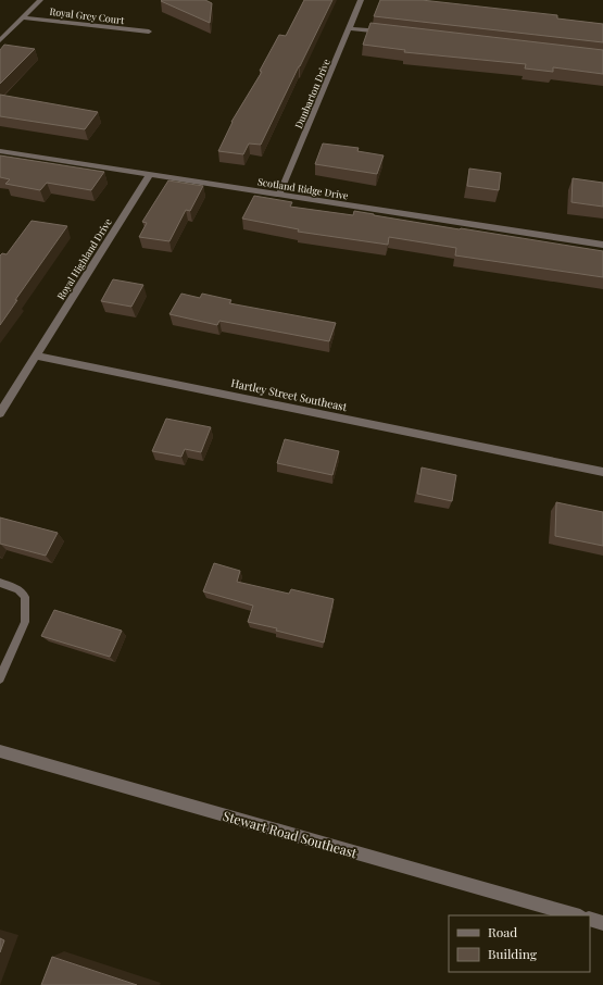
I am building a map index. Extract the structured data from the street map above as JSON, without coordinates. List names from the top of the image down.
{
  "streets": {
    "street": [
      "Royal Grey Court",
      "Dunbarton Drive",
      "Scotland Ridge Drive",
      "Royal Highland Drive",
      "Hartley Street Southeast",
      "Stewart Road Southeast"
    ]
  },
  "crossings": [
    ["Dunbarton Drive", "Scotland Ridge Drive"],
    ["Scotland Ridge Drive", "Royal Highland Drive"],
    ["Royal Highland Drive", "Hartley Street Southeast"]
  ],
  "legend": ["Road", "Building"]
}
